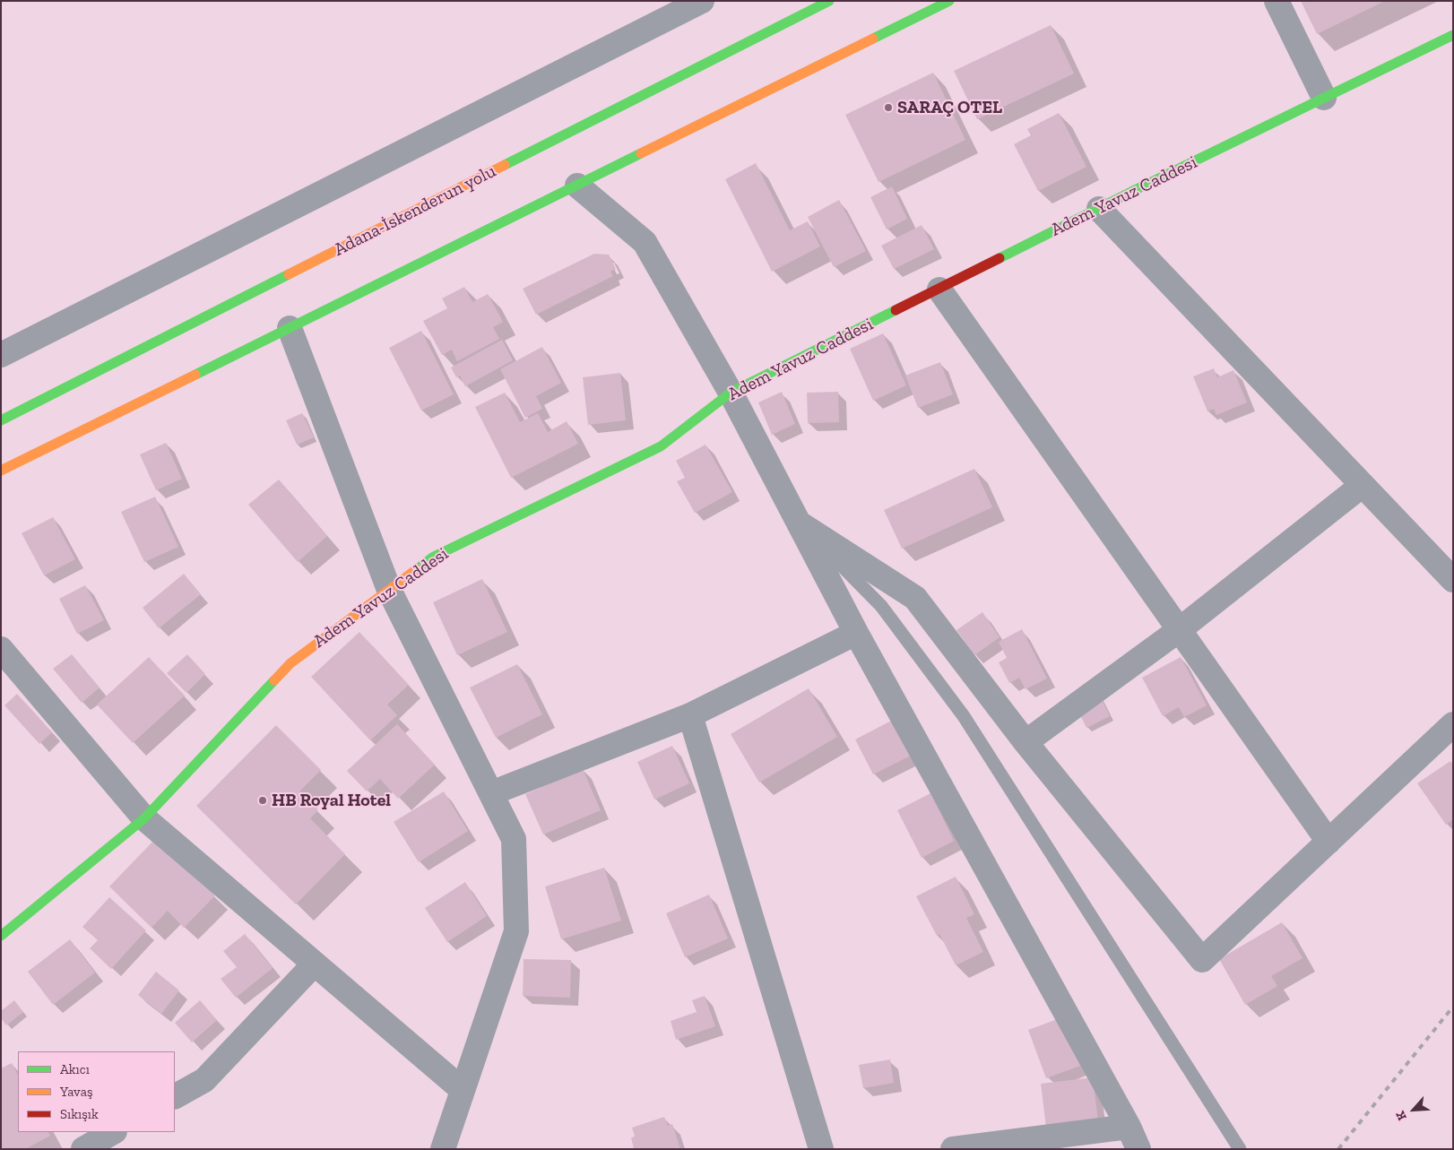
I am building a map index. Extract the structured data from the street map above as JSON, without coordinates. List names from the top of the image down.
{
  "streets": {
    "main road": ["Adem Yavuz Caddesi", "Adana-İskenderun yolu"]
  },
  "places": ["SARAÇ OTEL", "HB Royal Hotel"],
  "legend": ["Akıcı", "Yavaş", "Sıkışık"],
  "north": "bottom left"
}
